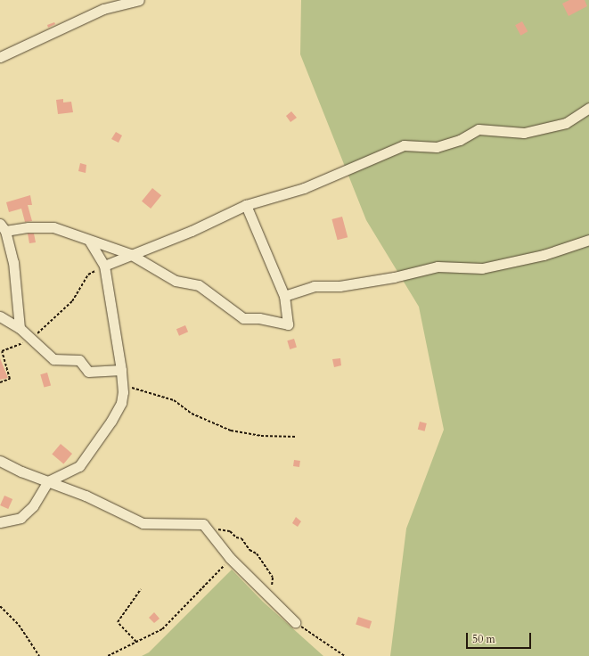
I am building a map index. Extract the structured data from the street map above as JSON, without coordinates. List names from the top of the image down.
{
  "scale_bar": "50 m"
}
